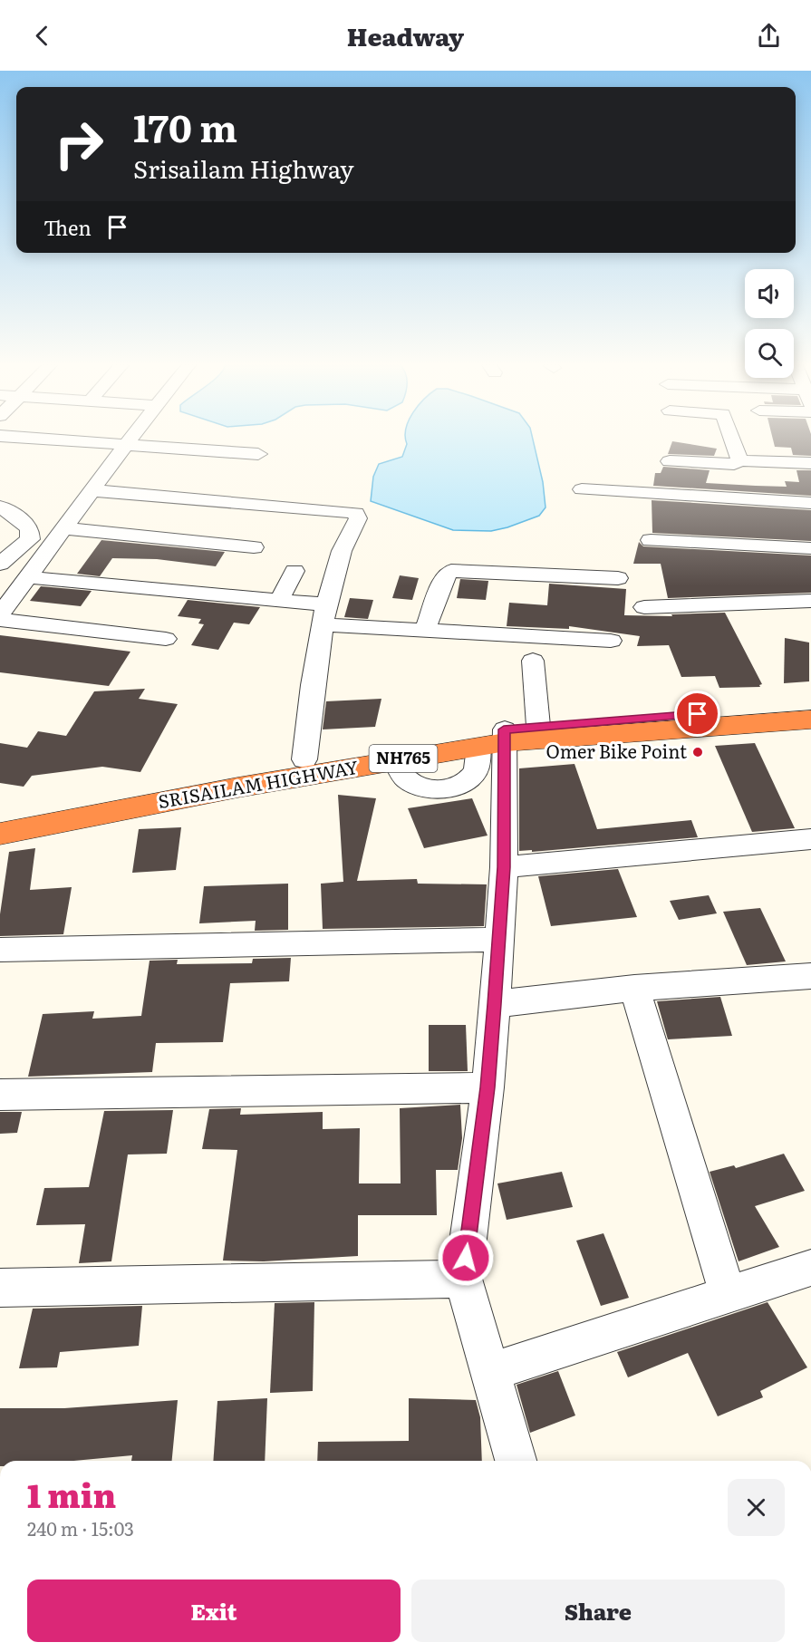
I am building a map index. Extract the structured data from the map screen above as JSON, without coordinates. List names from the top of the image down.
{
  "streets": {
    "highway": ["NH765", "SRISAILAM HIGHWAY"]
  },
  "places": ["Omer Bike Point"],
  "page": {
    "header": "Headway",
    "turn": ["170 m", "Srisailam Highway"],
    "then": "Then",
    "heading": ["1 min", "240 m · 15:03"],
    "buttons": ["Exit", "Share"]
  }
}
